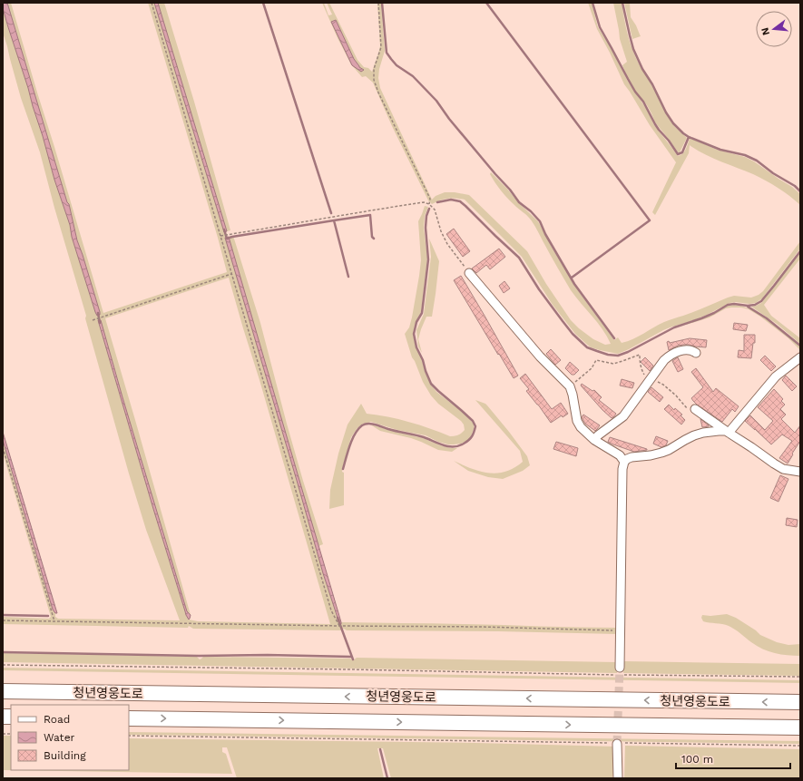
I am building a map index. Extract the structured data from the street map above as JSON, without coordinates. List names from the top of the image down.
{
  "streets": {
    "highway": ["청년영웅도로"]
  },
  "legend": ["Road", "Water", "Building"],
  "scale_bar": "100 m",
  "north": "left"
}
